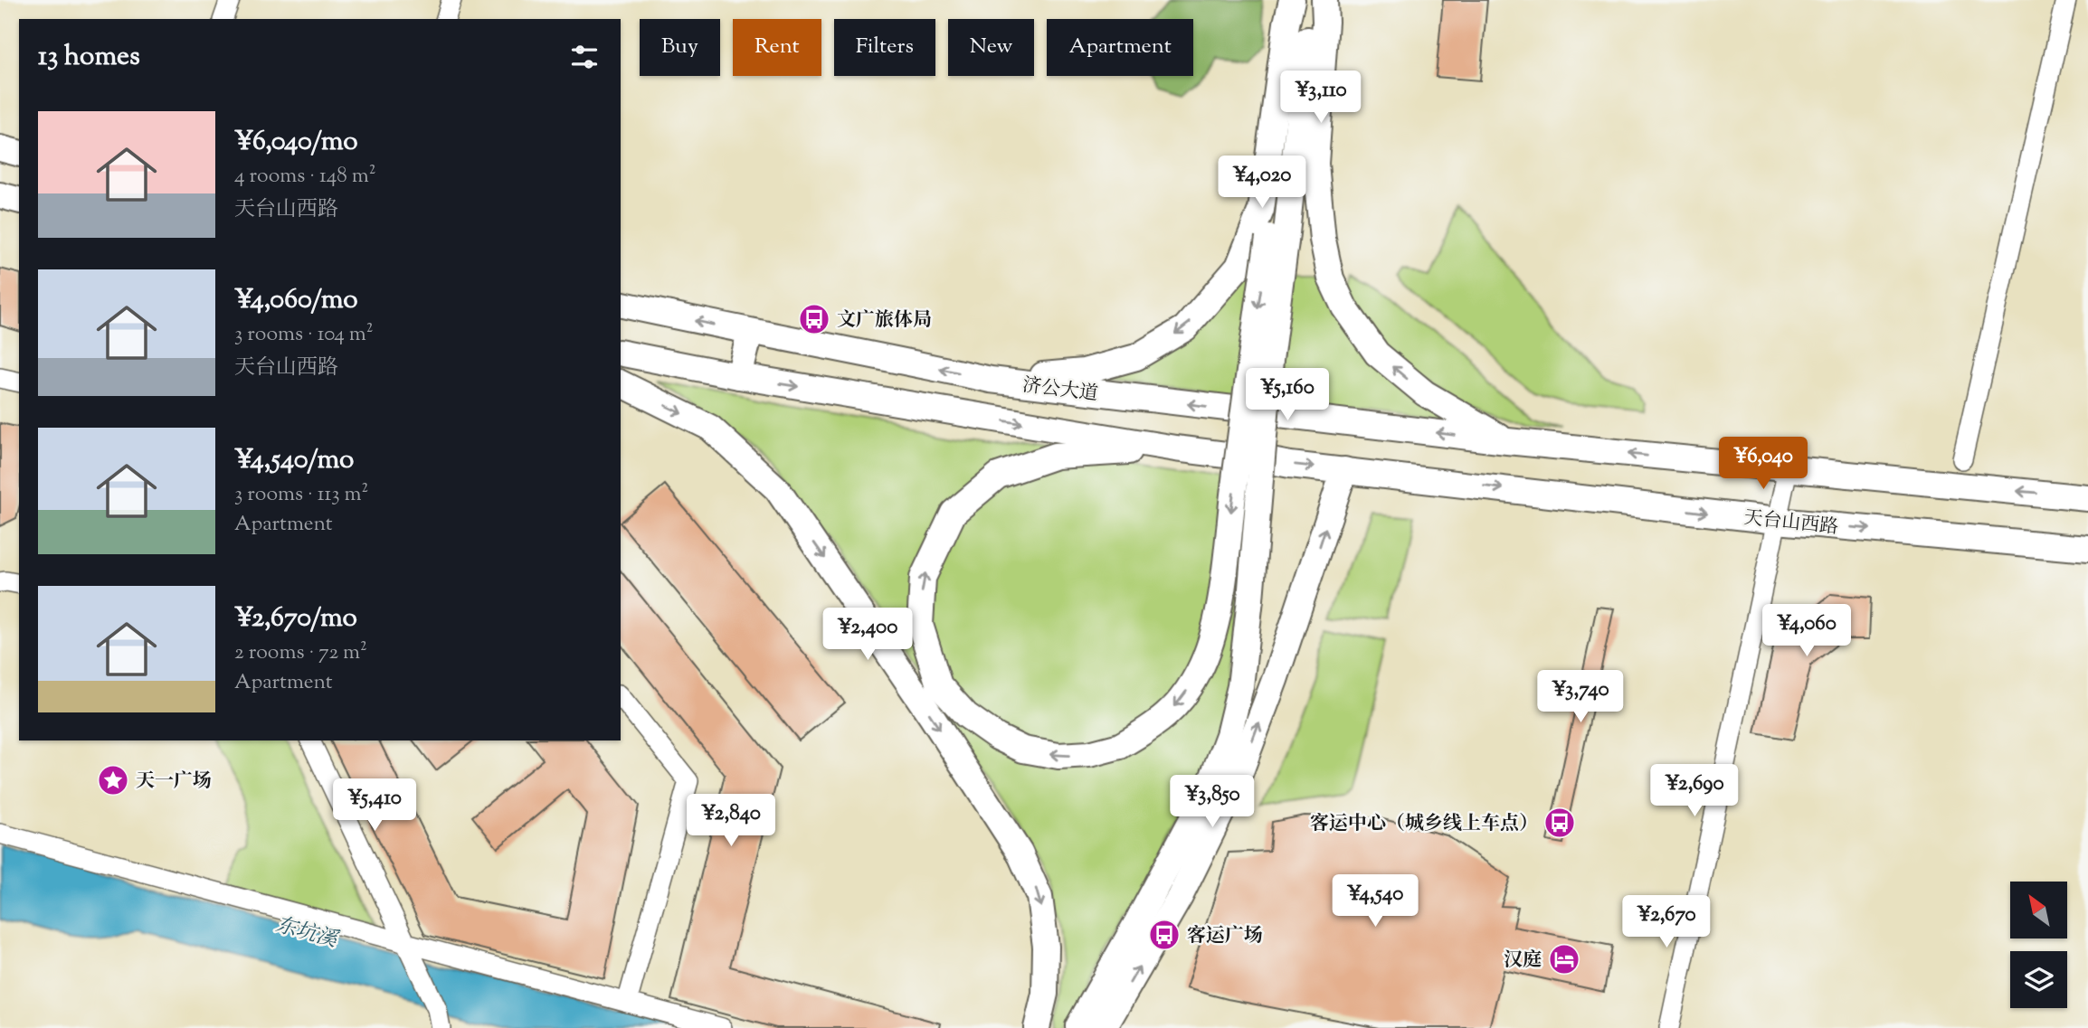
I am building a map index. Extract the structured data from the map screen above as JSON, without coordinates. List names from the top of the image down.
{
  "streets": {
    "main road": ["济公大道", "天台山西路"]
  },
  "crossings": [
    ["济公大道", "天台山西路"]
  ],
  "water": ["东坑溪"],
  "places": {
    "bus stop": ["文广旅体局", "客运中心（城乡线上车点）", "客运广场"],
    "place": ["天一广场"],
    "hotel": ["汉庭"]
  },
  "north": "top left",
  "page": {
    "chip": [
      "Buy",
      "Rent",
      "Filters",
      "New",
      "Apartment"
    ],
    "heading": "13 homes",
    "price": [
      "¥3,110",
      "¥4,020",
      "¥5,160",
      "¥6,040",
      "¥4,060",
      "¥2,400",
      "¥3,740",
      "¥2,690",
      "¥3,850",
      "¥5,410",
      "¥2,840",
      "¥4,540",
      "¥2,670"
    ],
    "list": [
      {
        "name": "¥6,040/mo",
        "note": "4 rooms · 148 m² · 天台山西路"
      },
      {
        "name": "¥4,060/mo",
        "note": "3 rooms · 104 m² · 天台山西路"
      },
      {
        "name": "¥4,540/mo",
        "note": "3 rooms · 113 m² · Apartment"
      },
      {
        "name": "¥2,670/mo",
        "note": "2 rooms · 72 m² · Apartment"
      }
    ]
  }
}
